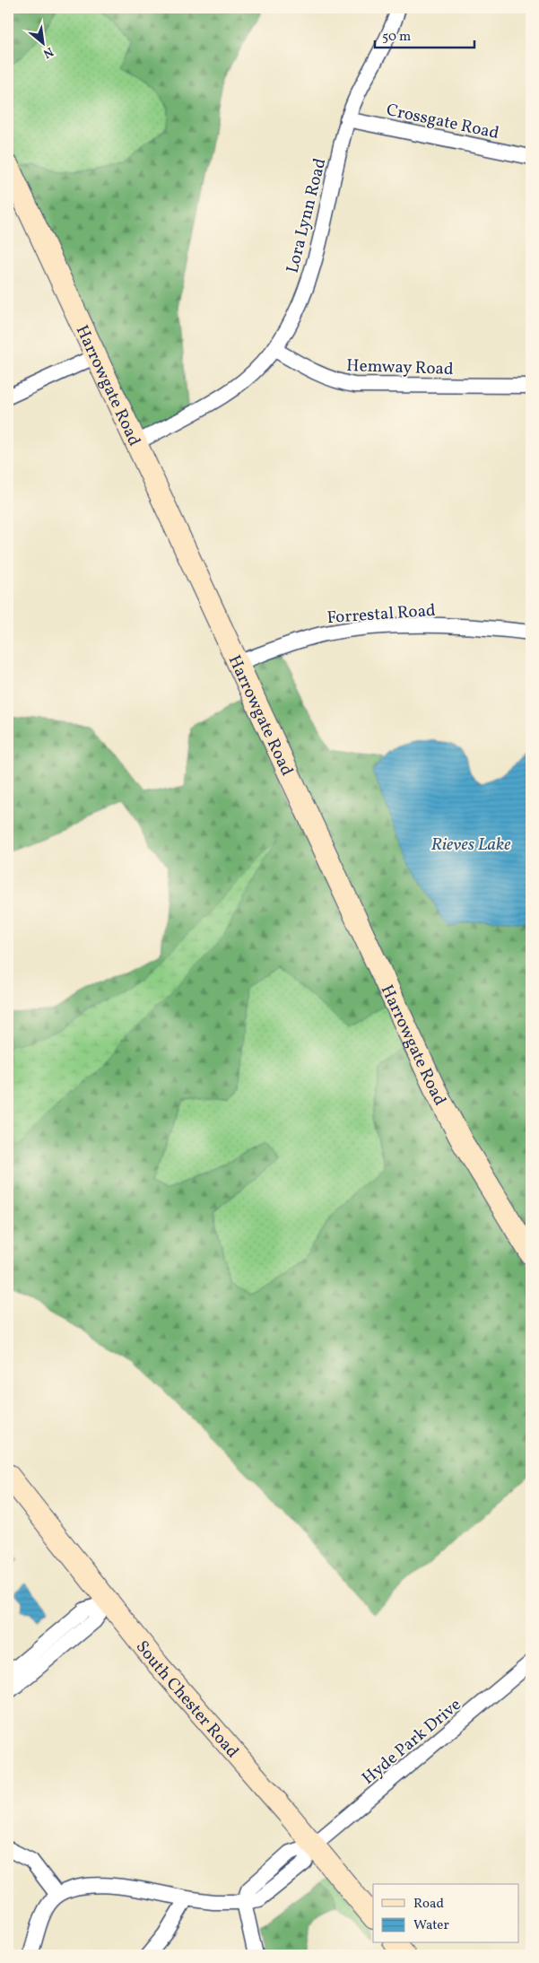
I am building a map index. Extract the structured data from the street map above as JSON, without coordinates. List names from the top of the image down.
{
  "streets": {
    "main road": ["Harrowgate Road", "South Chester Road"],
    "street": [
      "Crossgate Road",
      "Lora Lynn Road",
      "Hemway Road",
      "Forrestal Road",
      "Hyde Park Drive"
    ]
  },
  "crossings": [
    ["Crossgate Road", "Lora Lynn Road"],
    ["Lora Lynn Road", "Hemway Road"],
    ["Lora Lynn Road", "Harrowgate Road"],
    ["Harrowgate Road", "Forrestal Road"],
    ["South Chester Road", "Hyde Park Drive"]
  ],
  "water": ["Rieves Lake"],
  "legend": ["Road", "Water"],
  "scale_bar": "50 m",
  "north": "bottom right"
}
